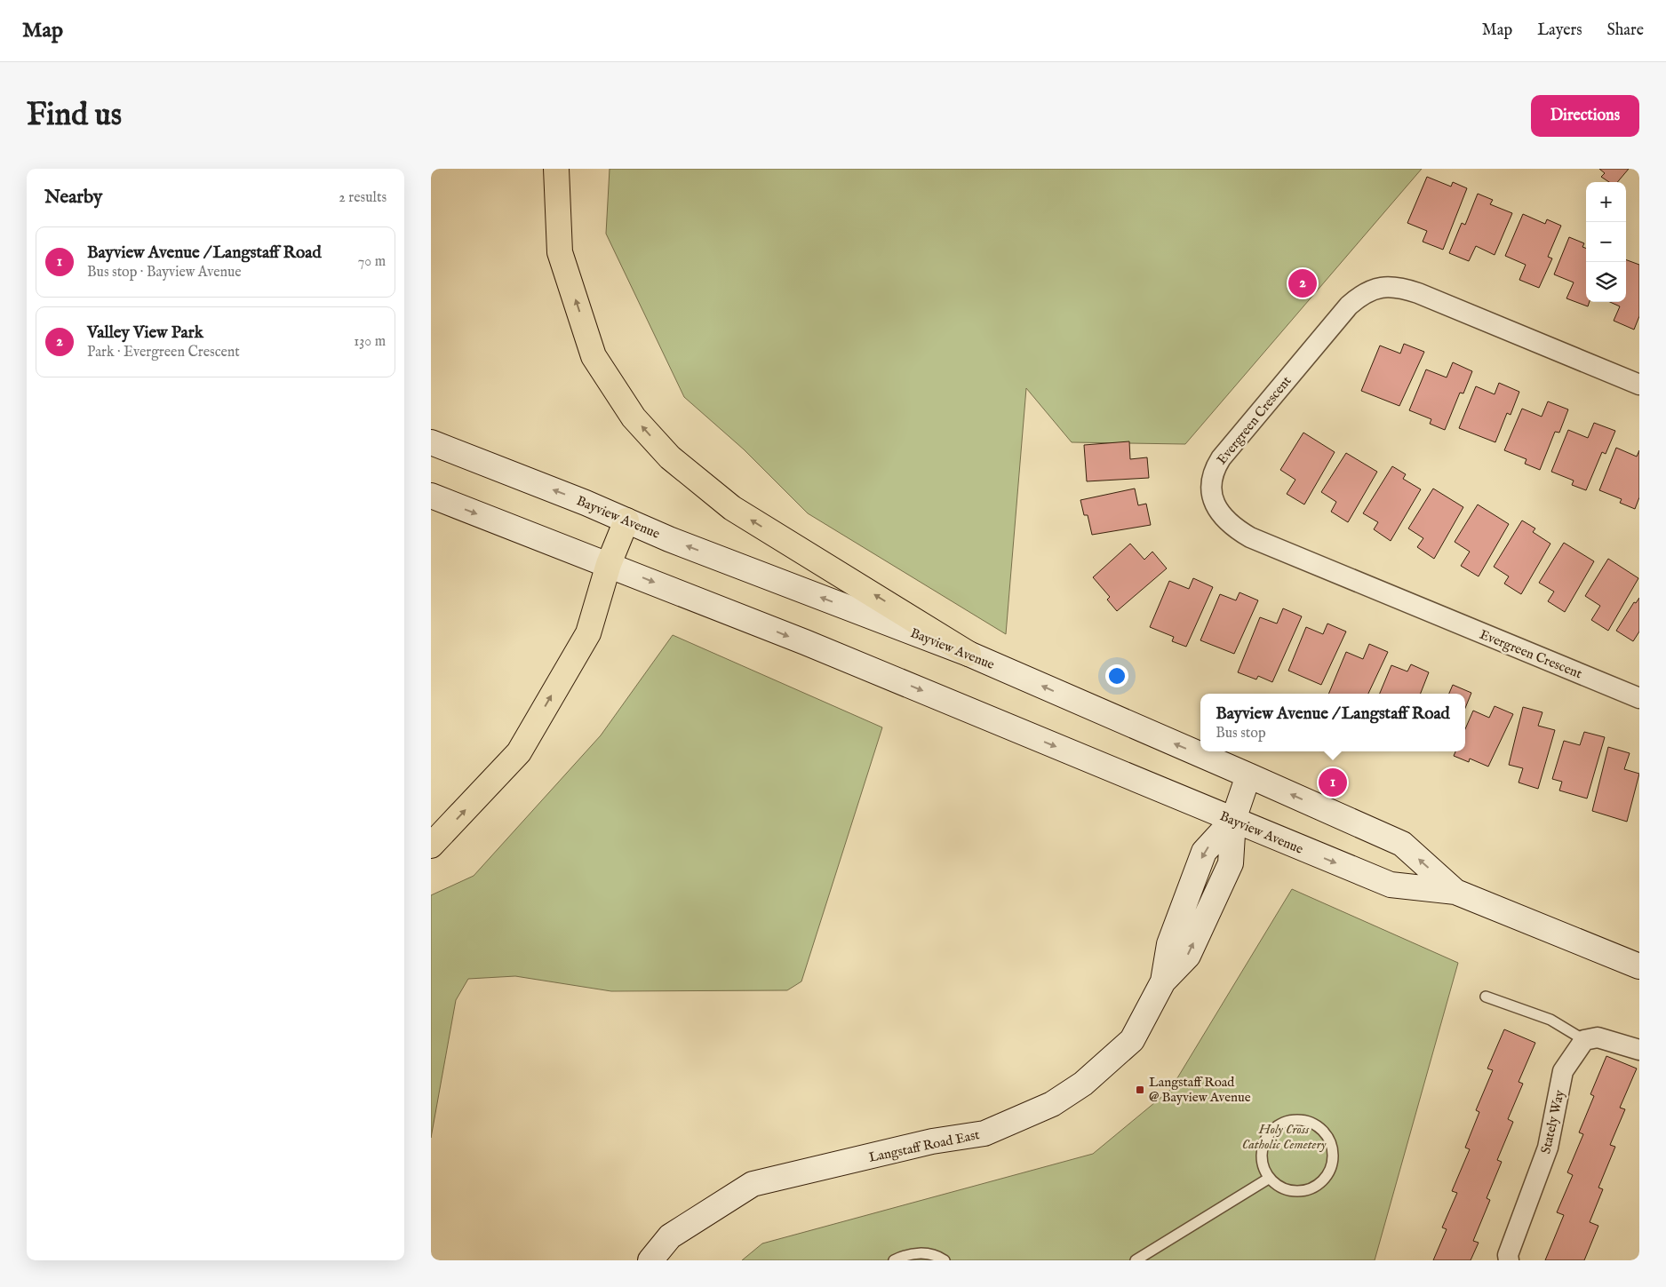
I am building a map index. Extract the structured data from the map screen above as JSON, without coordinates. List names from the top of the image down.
{
  "streets": {
    "main road": ["Bayview Avenue", "Langstaff Road East"],
    "street": ["Evergreen Crescent", "Stately Way"]
  },
  "crossings": [
    ["Bayview Avenue", "Langstaff Road East"]
  ],
  "parks": ["Holy Cross Catholic Cemetery"],
  "places": {
    "transit": ["Langstaff Road @ Bayview Avenue"]
  },
  "page": {
    "header": "Map",
    "nav": ["Map", "Layers", "Share"],
    "buttons": "Directions",
    "title": "Find us",
    "heading": ["Nearby", "2 results"],
    "map_buttons": ["+", "−"],
    "list": [
      {
        "mark": "1",
        "name": "Bayview Avenue / Langstaff Road",
        "note": "Bus stop · Bayview Avenue",
        "value": "70 m"
      },
      {
        "mark": "2",
        "name": "Valley View Park",
        "note": "Park · Evergreen Crescent",
        "value": "130 m"
      }
    ],
    "pins": ["2", "1"],
    "popup": ["Bayview Avenue / Langstaff Road", "Bus stop"]
  }
}
